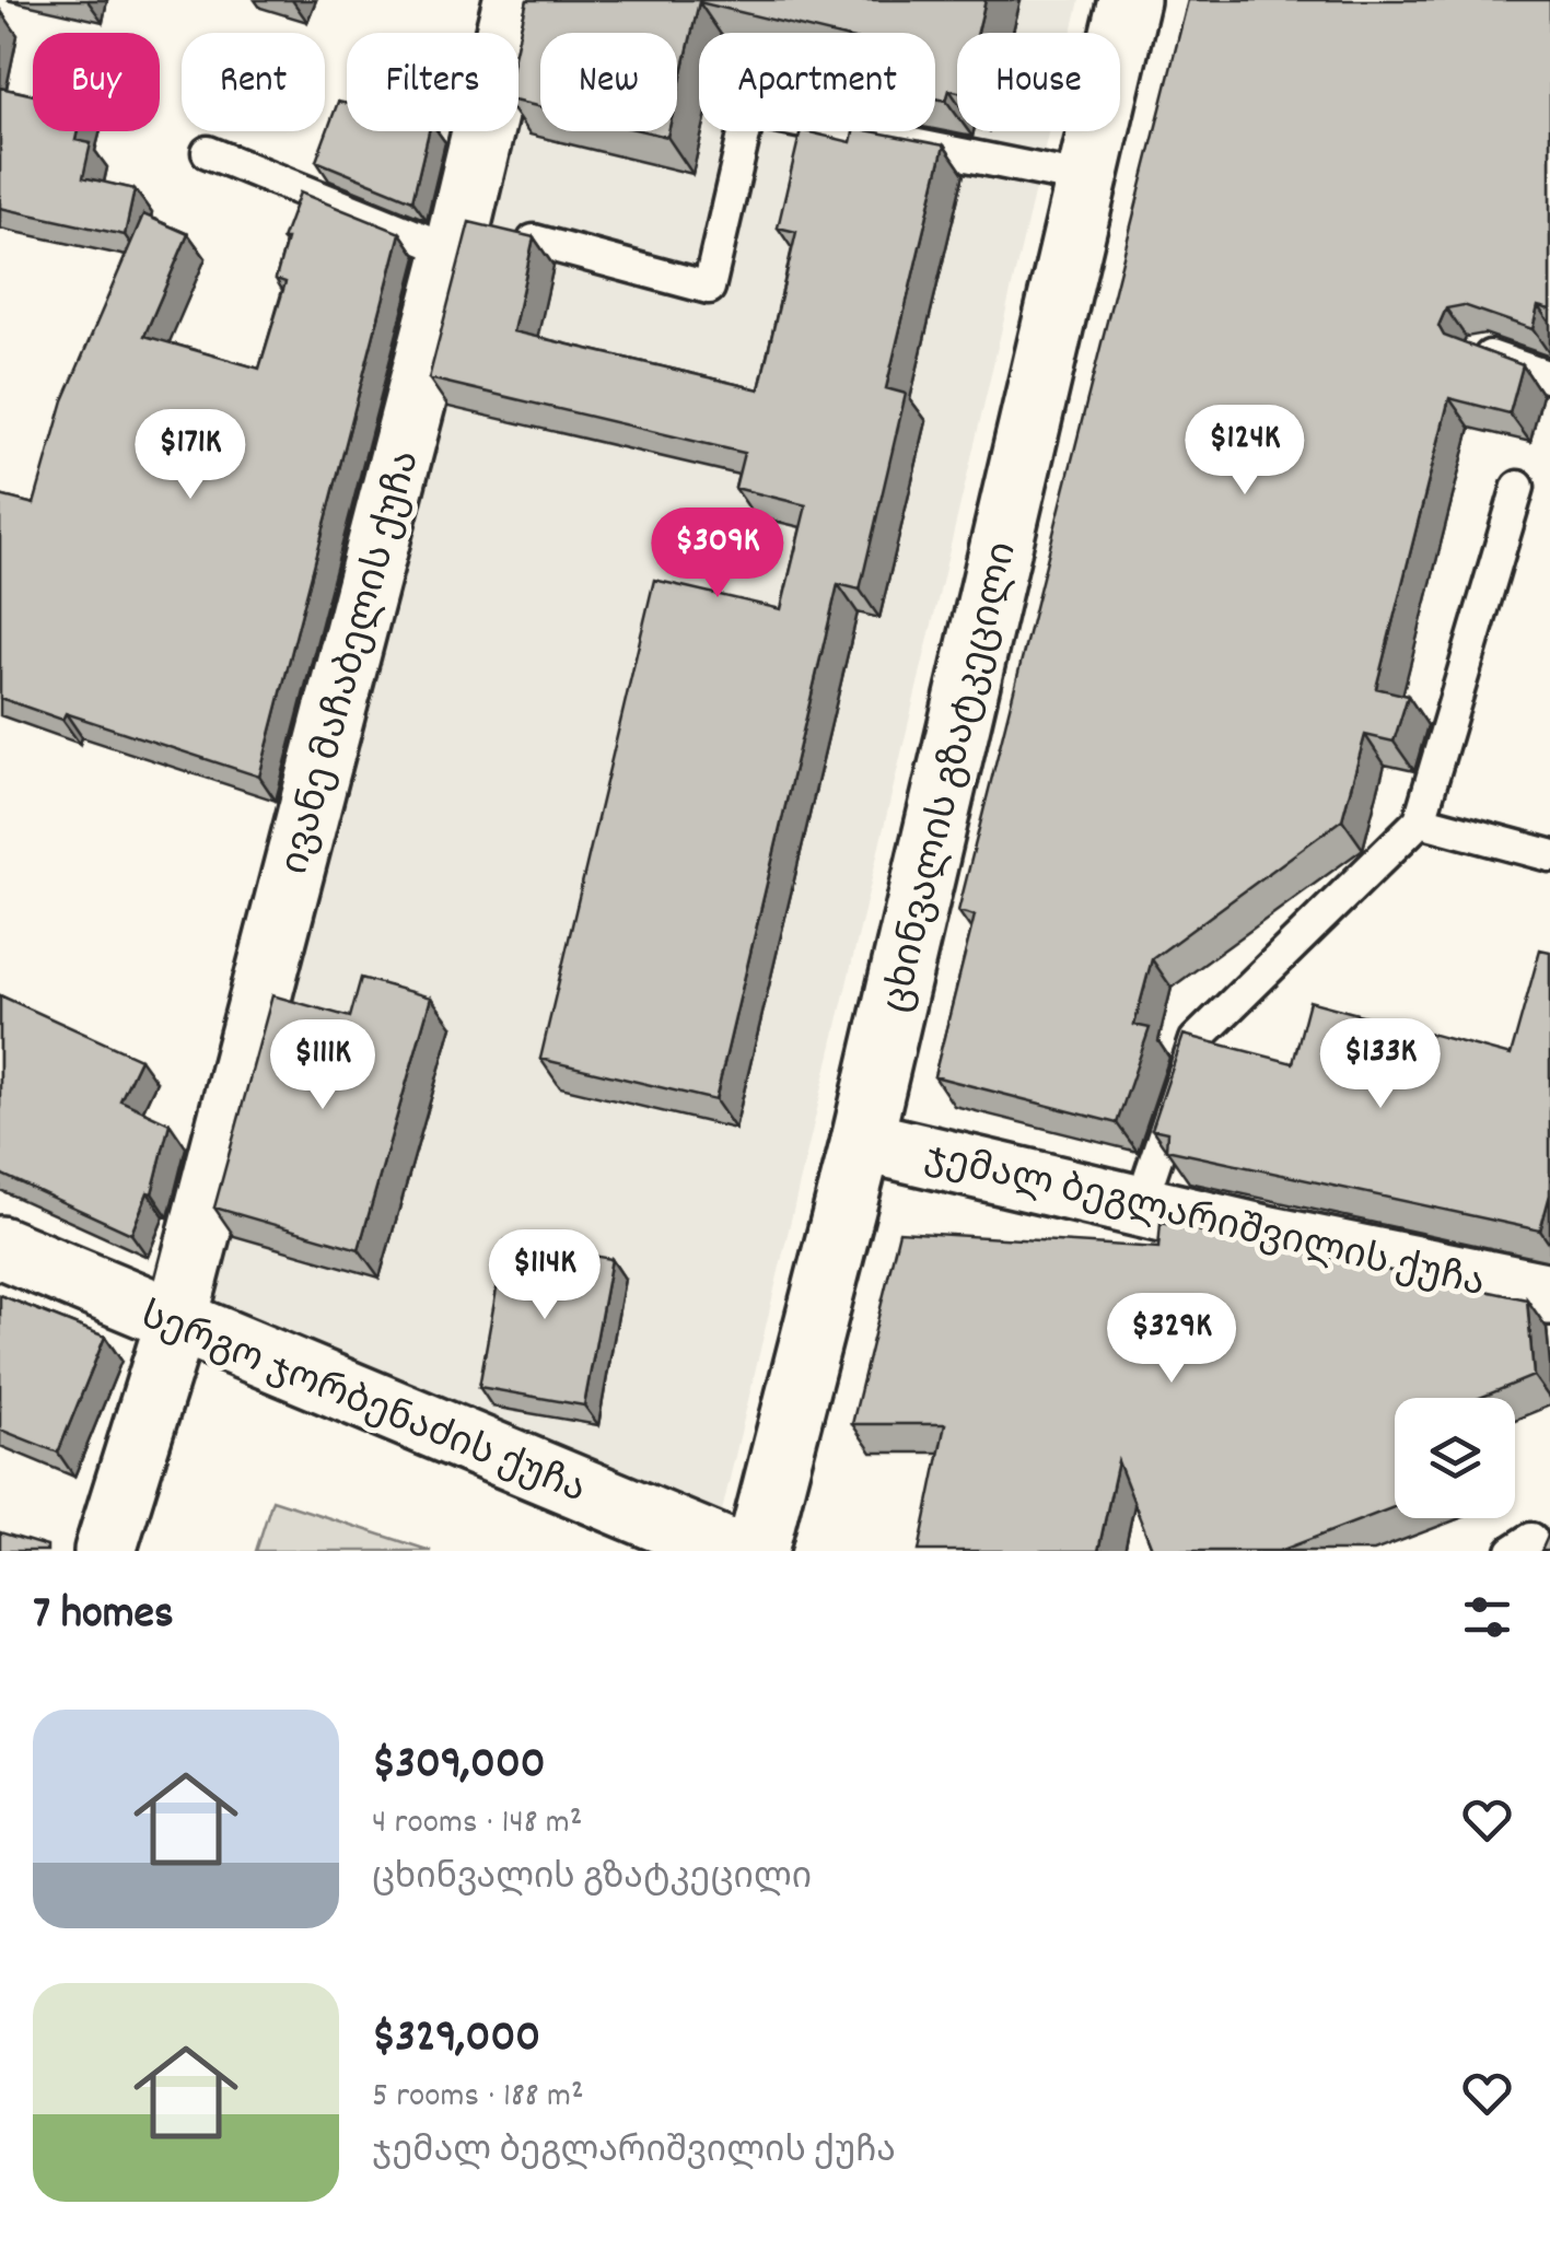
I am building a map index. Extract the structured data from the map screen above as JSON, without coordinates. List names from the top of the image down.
{
  "streets": {
    "street": [
      "ივანე მაჩაბელის ქუჩა",
      "ცხინვალის გზატკეცილი",
      "ჯემალ ბეგლარიშვილის ქუჩა",
      "სერგო ჯორბენაძის ქუჩა"
    ]
  },
  "crossings": [
    ["ივანე მაჩაბელის ქუჩა", "სერგო ჯორბენაძის ქუჩა"],
    ["ცხინვალის გზატკეცილი", "ჯემალ ბეგლარიშვილის ქუჩა"]
  ],
  "page": {
    "chip": [
      "Buy",
      "Rent",
      "Filters",
      "New",
      "Apartment",
      "House"
    ],
    "price": [
      "$124K",
      "$171K",
      "$309K",
      "$133K",
      "$111K",
      "$114K",
      "$329K"
    ],
    "heading": "7 homes",
    "list": [
      {
        "name": "$309,000",
        "note": "4 rooms · 148 m² · ცხინვალის გზატკეცილი"
      },
      {
        "name": "$329,000",
        "note": "5 rooms · 188 m² · ჯემალ ბეგლარიშვილის ქუჩა"
      }
    ]
  }
}
